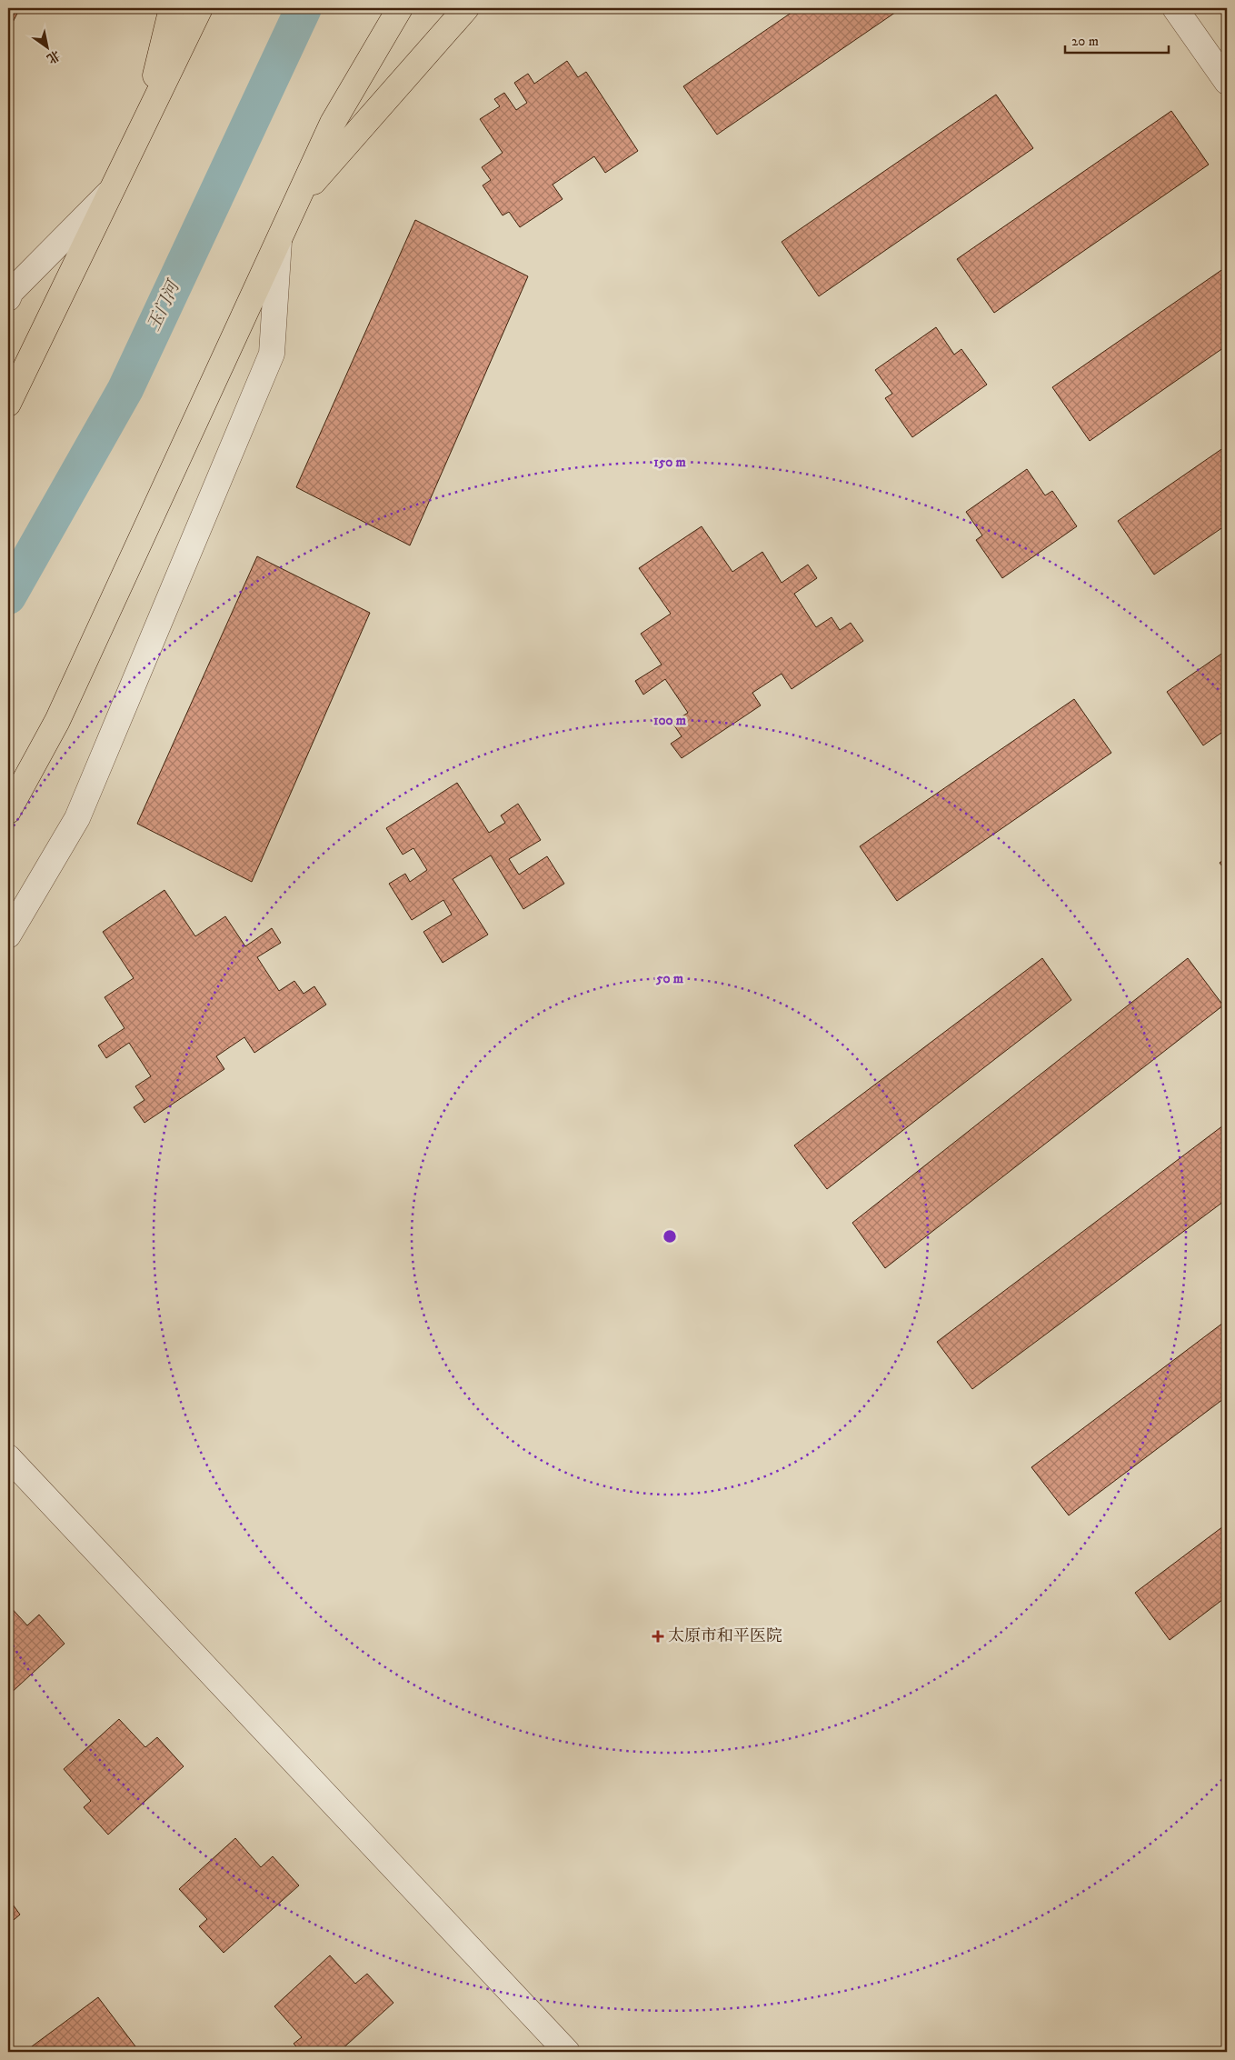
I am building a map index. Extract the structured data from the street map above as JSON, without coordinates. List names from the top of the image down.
{
  "water": ["玉门河"],
  "places": {
    "health": ["太原市和平医院"]
  },
  "scale_bar": "20 m",
  "north": "bottom right",
  "rings": ["150 m", "100 m", "50 m"]
}
